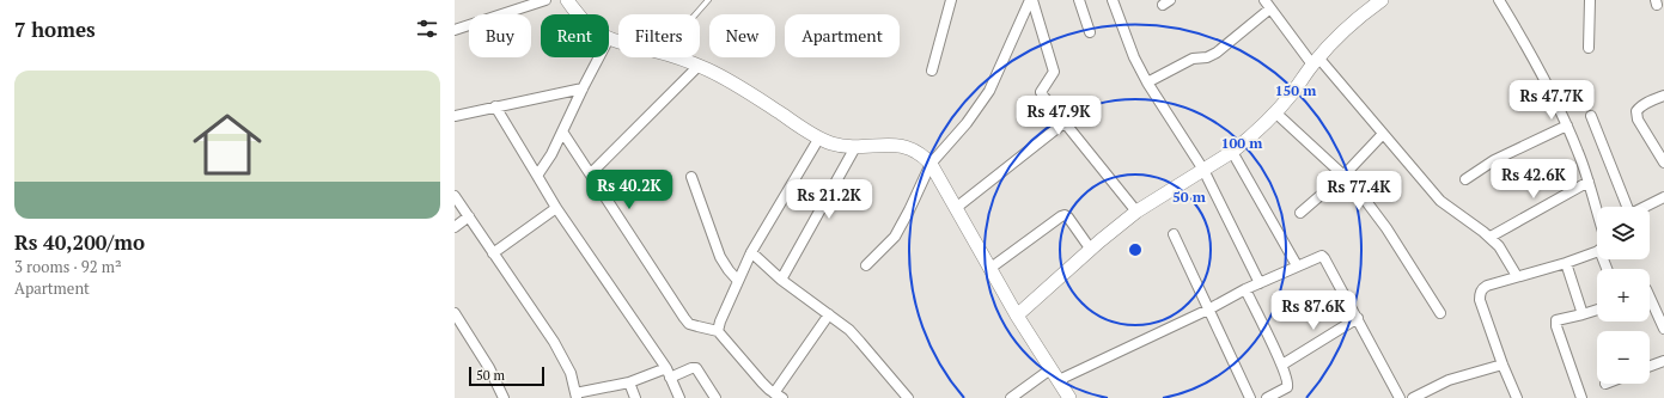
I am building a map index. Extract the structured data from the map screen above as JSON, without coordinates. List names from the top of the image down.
{
  "scale_bar": "50 m",
  "page": {
    "heading": "7 homes",
    "chip": [
      "Buy",
      "Rent",
      "Filters",
      "New",
      "Apartment"
    ],
    "list": [
      {
        "name": "Rs 40,200/mo",
        "note": "3 rooms · 92 m² · Apartment"
      }
    ],
    "price": [
      "Rs 47.7K",
      "Rs 47.9K",
      "Rs 42.6K",
      "Rs 40.2K",
      "Rs 77.4K",
      "Rs 21.2K",
      "Rs 87.6K"
    ],
    "map_buttons": ["+", "−"],
    "scale": "50 m"
  },
  "rings": ["150 m", "100 m", "50 m"]
}
